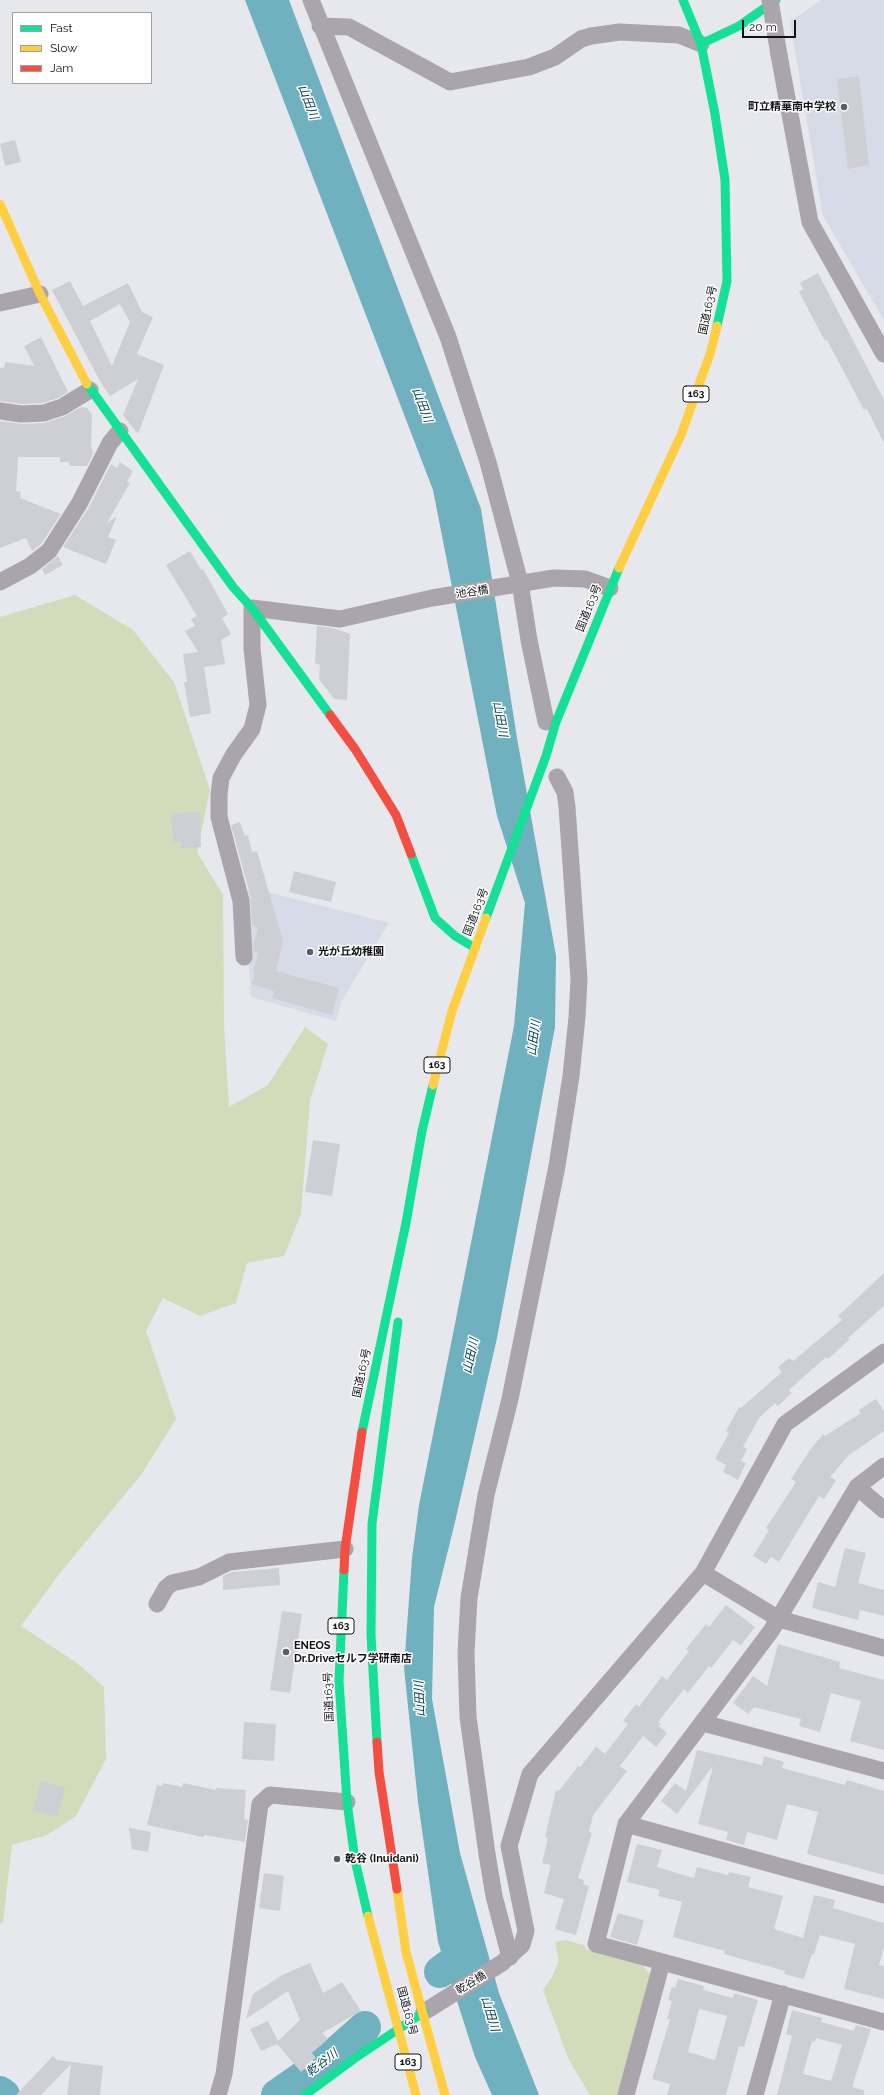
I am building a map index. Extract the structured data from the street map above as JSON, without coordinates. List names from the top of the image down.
{
  "streets": {
    "main road": ["国道163号", "163"],
    "street": ["池谷橋", "乾谷橋"]
  },
  "crossings": [
    ["国道163号", "池谷橋"],
    ["国道163号", "乾谷橋"]
  ],
  "water": ["山田川", "乾谷川"],
  "places": [
    "町立精華南中学校",
    "光が丘幼稚園",
    "ENEOS Dr.Driveセルフ学研南店",
    "乾谷 (Inuidani)"
  ],
  "legend": ["Fast", "Slow", "Jam"],
  "scale_bar": "20 m"
}
